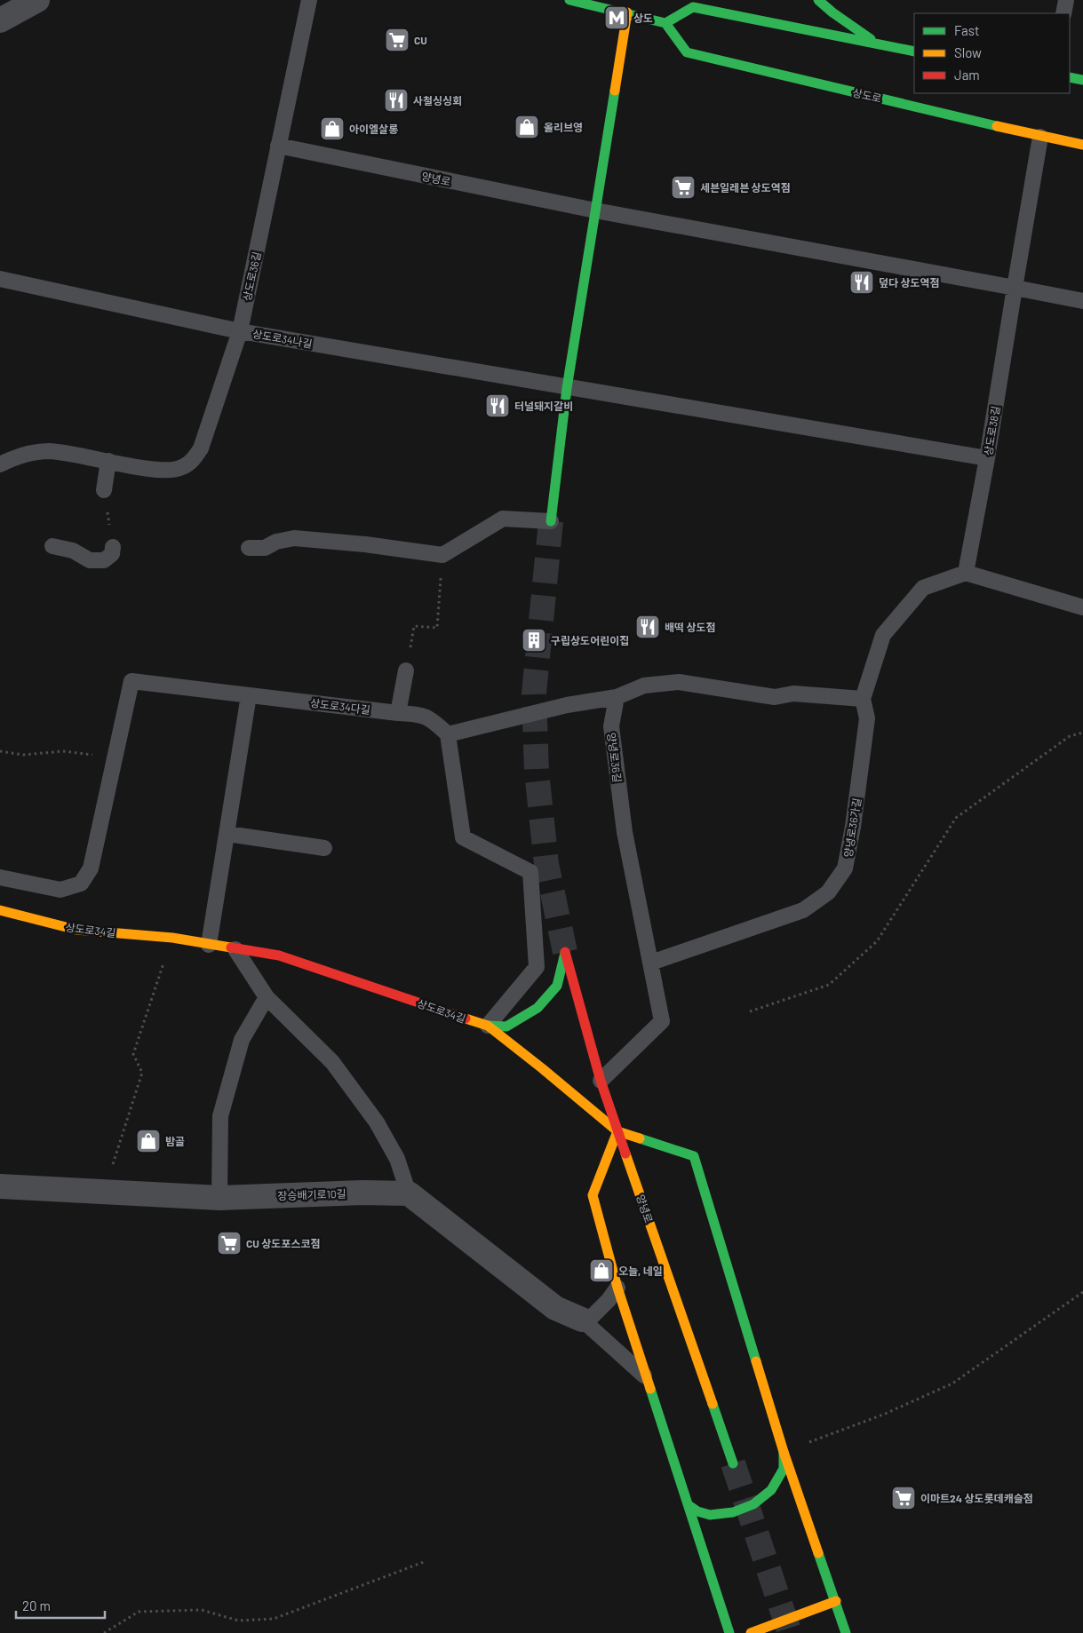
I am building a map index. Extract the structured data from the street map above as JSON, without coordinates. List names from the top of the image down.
{
  "streets": {
    "main road": ["상도로", "양녕로", "상도로34길"],
    "street": ["장승배기로10길"],
    "lane": [
      "상도로36길",
      "상도로34나길",
      "상도로38길",
      "상도로34다길",
      "양녕로36길",
      "양녕로36가길"
    ]
  },
  "crossings": [
    ["상도로", "상도로38길"],
    ["양녕로", "상도로36길"],
    ["양녕로", "상도로38길"],
    ["양녕로", "양녕로36길"],
    ["양녕로", "상도로34길"],
    ["상도로36길", "상도로34나길"],
    ["상도로34나길", "상도로38길"],
    ["양녕로36길", "양녕로36가길"]
  ],
  "places": {
    "metro station": ["상도"],
    "supermarket": [
      "CU",
      "세븐일레븐 상도역점",
      "CU 상도포스코점",
      "이마트24 상도롯데캐슬점"
    ],
    "restaurant": [
      "사철싱싱회",
      "덮다 상도역점",
      "터널돼지갈비",
      "배떡 상도점"
    ],
    "shop": [
      "올리브영",
      "아이엘살롱",
      "밤골",
      "오늘, 네일"
    ],
    "building": ["구립상도어린이집"]
  },
  "legend": ["Fast", "Slow", "Jam"],
  "scale_bar": "20 m"
}
